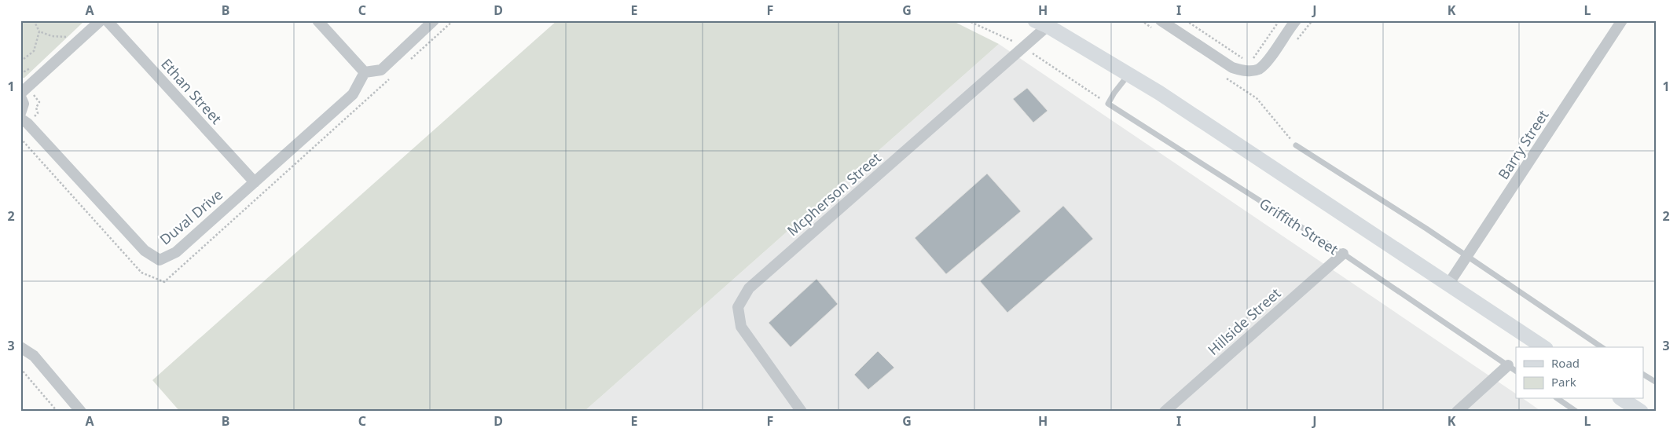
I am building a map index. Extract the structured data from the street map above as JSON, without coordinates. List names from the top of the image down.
{
  "streets": {
    "street": [
      "Ethan Street",
      "Barry Street",
      "Mcpherson Street",
      "Duval Drive",
      "Hillside Street"
    ],
    "lane": ["Griffith Street"]
  },
  "crossings": [
    ["Ethan Street", "Duval Drive"],
    ["Griffith Street", "Hillside Street"]
  ],
  "legend": ["Road", "Park"],
  "grid": {
    "columns": [
      "A",
      "B",
      "C",
      "D",
      "E",
      "F",
      "G",
      "H",
      "I",
      "J",
      "K",
      "L"
    ],
    "rows": ["1", "2", "3"]
  }
}
